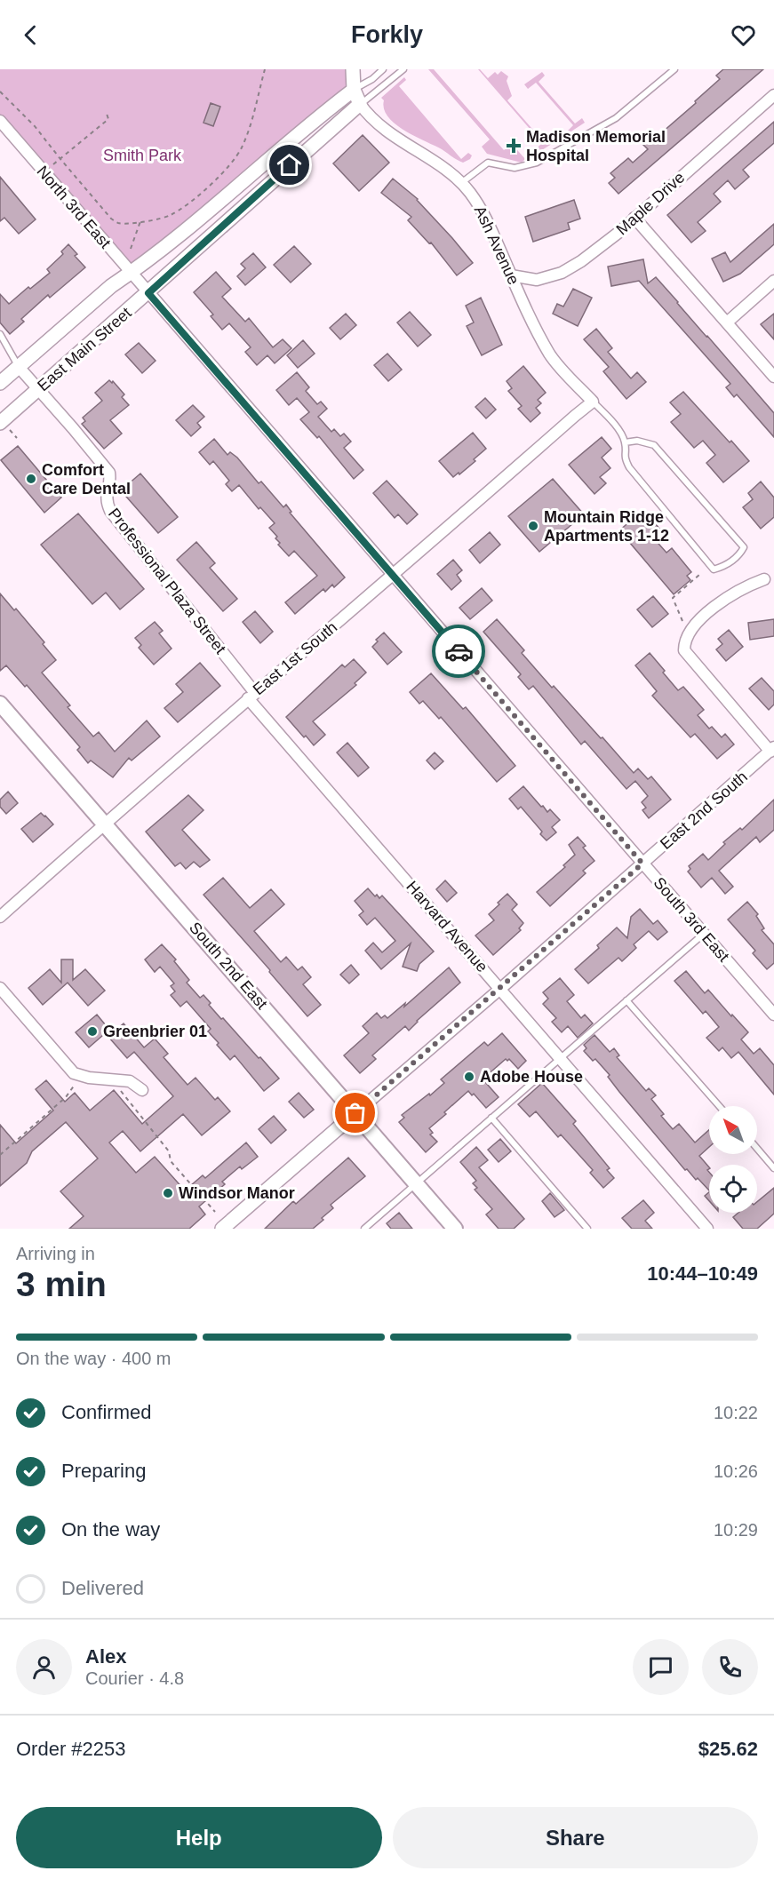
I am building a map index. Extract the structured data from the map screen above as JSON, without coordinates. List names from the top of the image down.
{
  "streets": {
    "main road": ["South 2nd East"],
    "street": [
      "Maple Drive",
      "North 3rd East",
      "Ash Avenue",
      "East Main Street",
      "Professional Plaza Street",
      "East 1st South",
      "East 2nd South",
      "South 3rd East",
      "Harvard Avenue"
    ]
  },
  "crossings": [
    ["Maple Drive", "Ash Avenue"],
    ["North 3rd East", "East Main Street"],
    ["North 3rd East", "South 3rd East"],
    ["Ash Avenue", "East Main Street"],
    ["Ash Avenue", "East 1st South"],
    ["East Main Street", "Professional Plaza Street"],
    ["East Main Street", "South 3rd East"],
    ["Professional Plaza Street", "East 1st South"],
    ["Professional Plaza Street", "Harvard Avenue"],
    ["East 1st South", "South 3rd East"],
    ["East 1st South", "Harvard Avenue"],
    ["East 1st South", "South 2nd East"],
    ["East 2nd South", "South 3rd East"],
    ["East 2nd South", "Harvard Avenue"],
    ["East 2nd South", "South 2nd East"]
  ],
  "parks": ["Smith Park"],
  "places": {
    "health": ["Madison Memorial Hospital"],
    "other": [
      "Comfort Care Dental",
      "Mountain Ridge Apartments 1-12",
      "Greenbrier 01",
      "Adobe House",
      "Windsor Manor"
    ]
  },
  "north": "top left",
  "page": {
    "header": "Forkly",
    "heading": ["3 min", "Arriving in", "10:44–10:49"],
    "panel": [
      "Alex",
      "Courier · 4.8",
      "Order #2253",
      "$25.62"
    ],
    "bar": "On the way · 400 m",
    "list": [
      ["Confirmed", "10:22"],
      ["Preparing", "10:26"],
      ["On the way", "10:29"],
      "Delivered"
    ],
    "buttons": ["Help", "Share"]
  }
}
